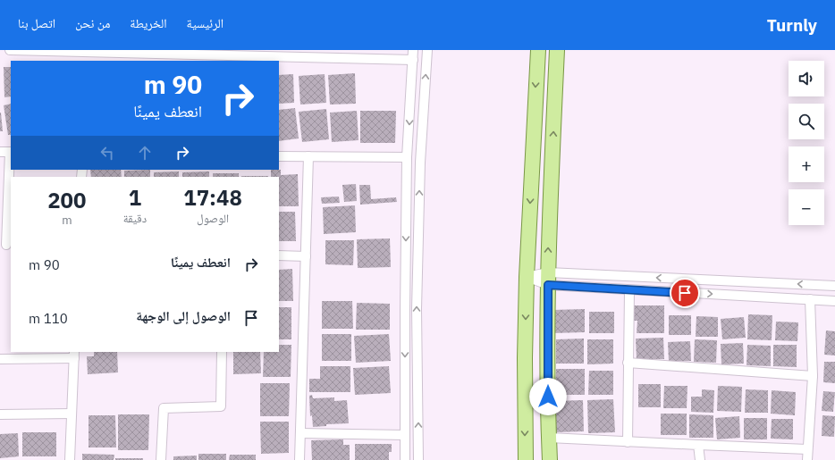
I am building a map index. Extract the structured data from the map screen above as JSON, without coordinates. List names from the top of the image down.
{
  "page": {
    "header": "Turnly",
    "nav": [
      "الرئيسية",
      "الخريطة",
      "من نحن",
      "اتصل بنا"
    ],
    "map_buttons": ["+", "−"],
    "turn": ["90 m", "انعطف يمينًا"],
    "eta": [
      "17:48",
      "الوصول",
      "1",
      "دقيقة",
      "200",
      "m"
    ],
    "list": [
      {
        "name": "انعطف يمينًا",
        "value": "90 m"
      },
      {
        "name": "الوصول إلى الوجهة",
        "value": "110 m"
      }
    ]
  }
}
